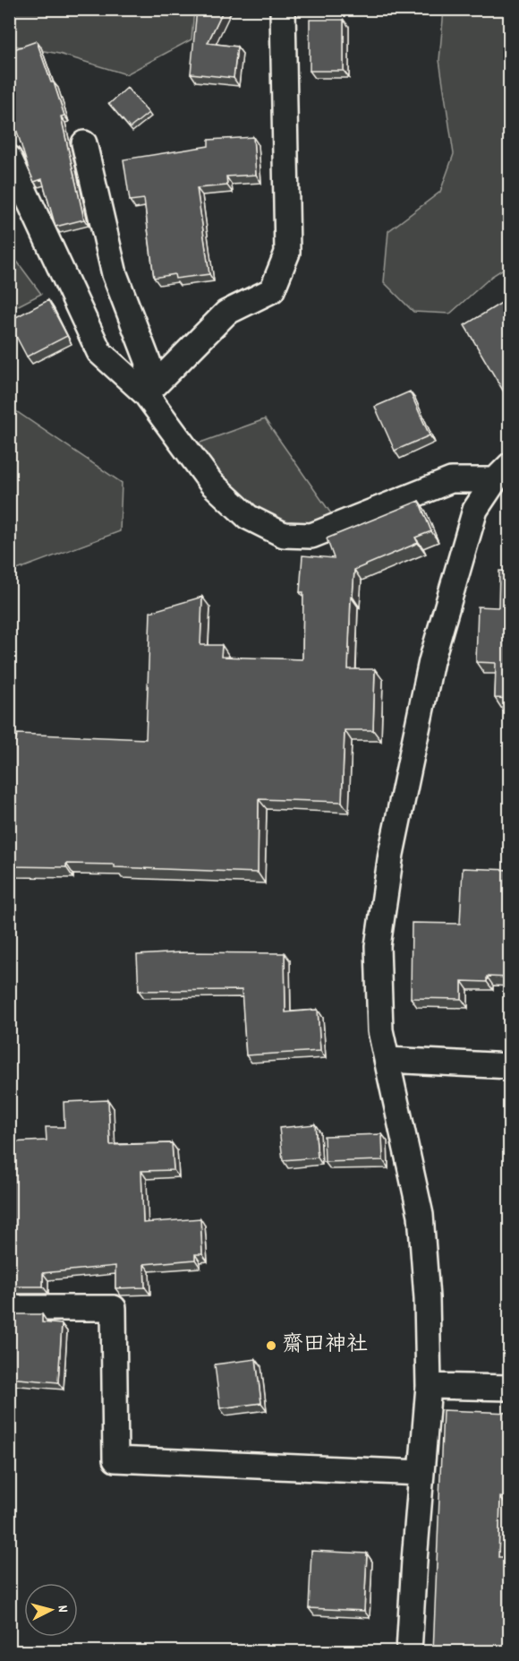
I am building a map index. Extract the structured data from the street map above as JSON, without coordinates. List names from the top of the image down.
{
  "places": ["齋田神社"],
  "north": "right"
}
